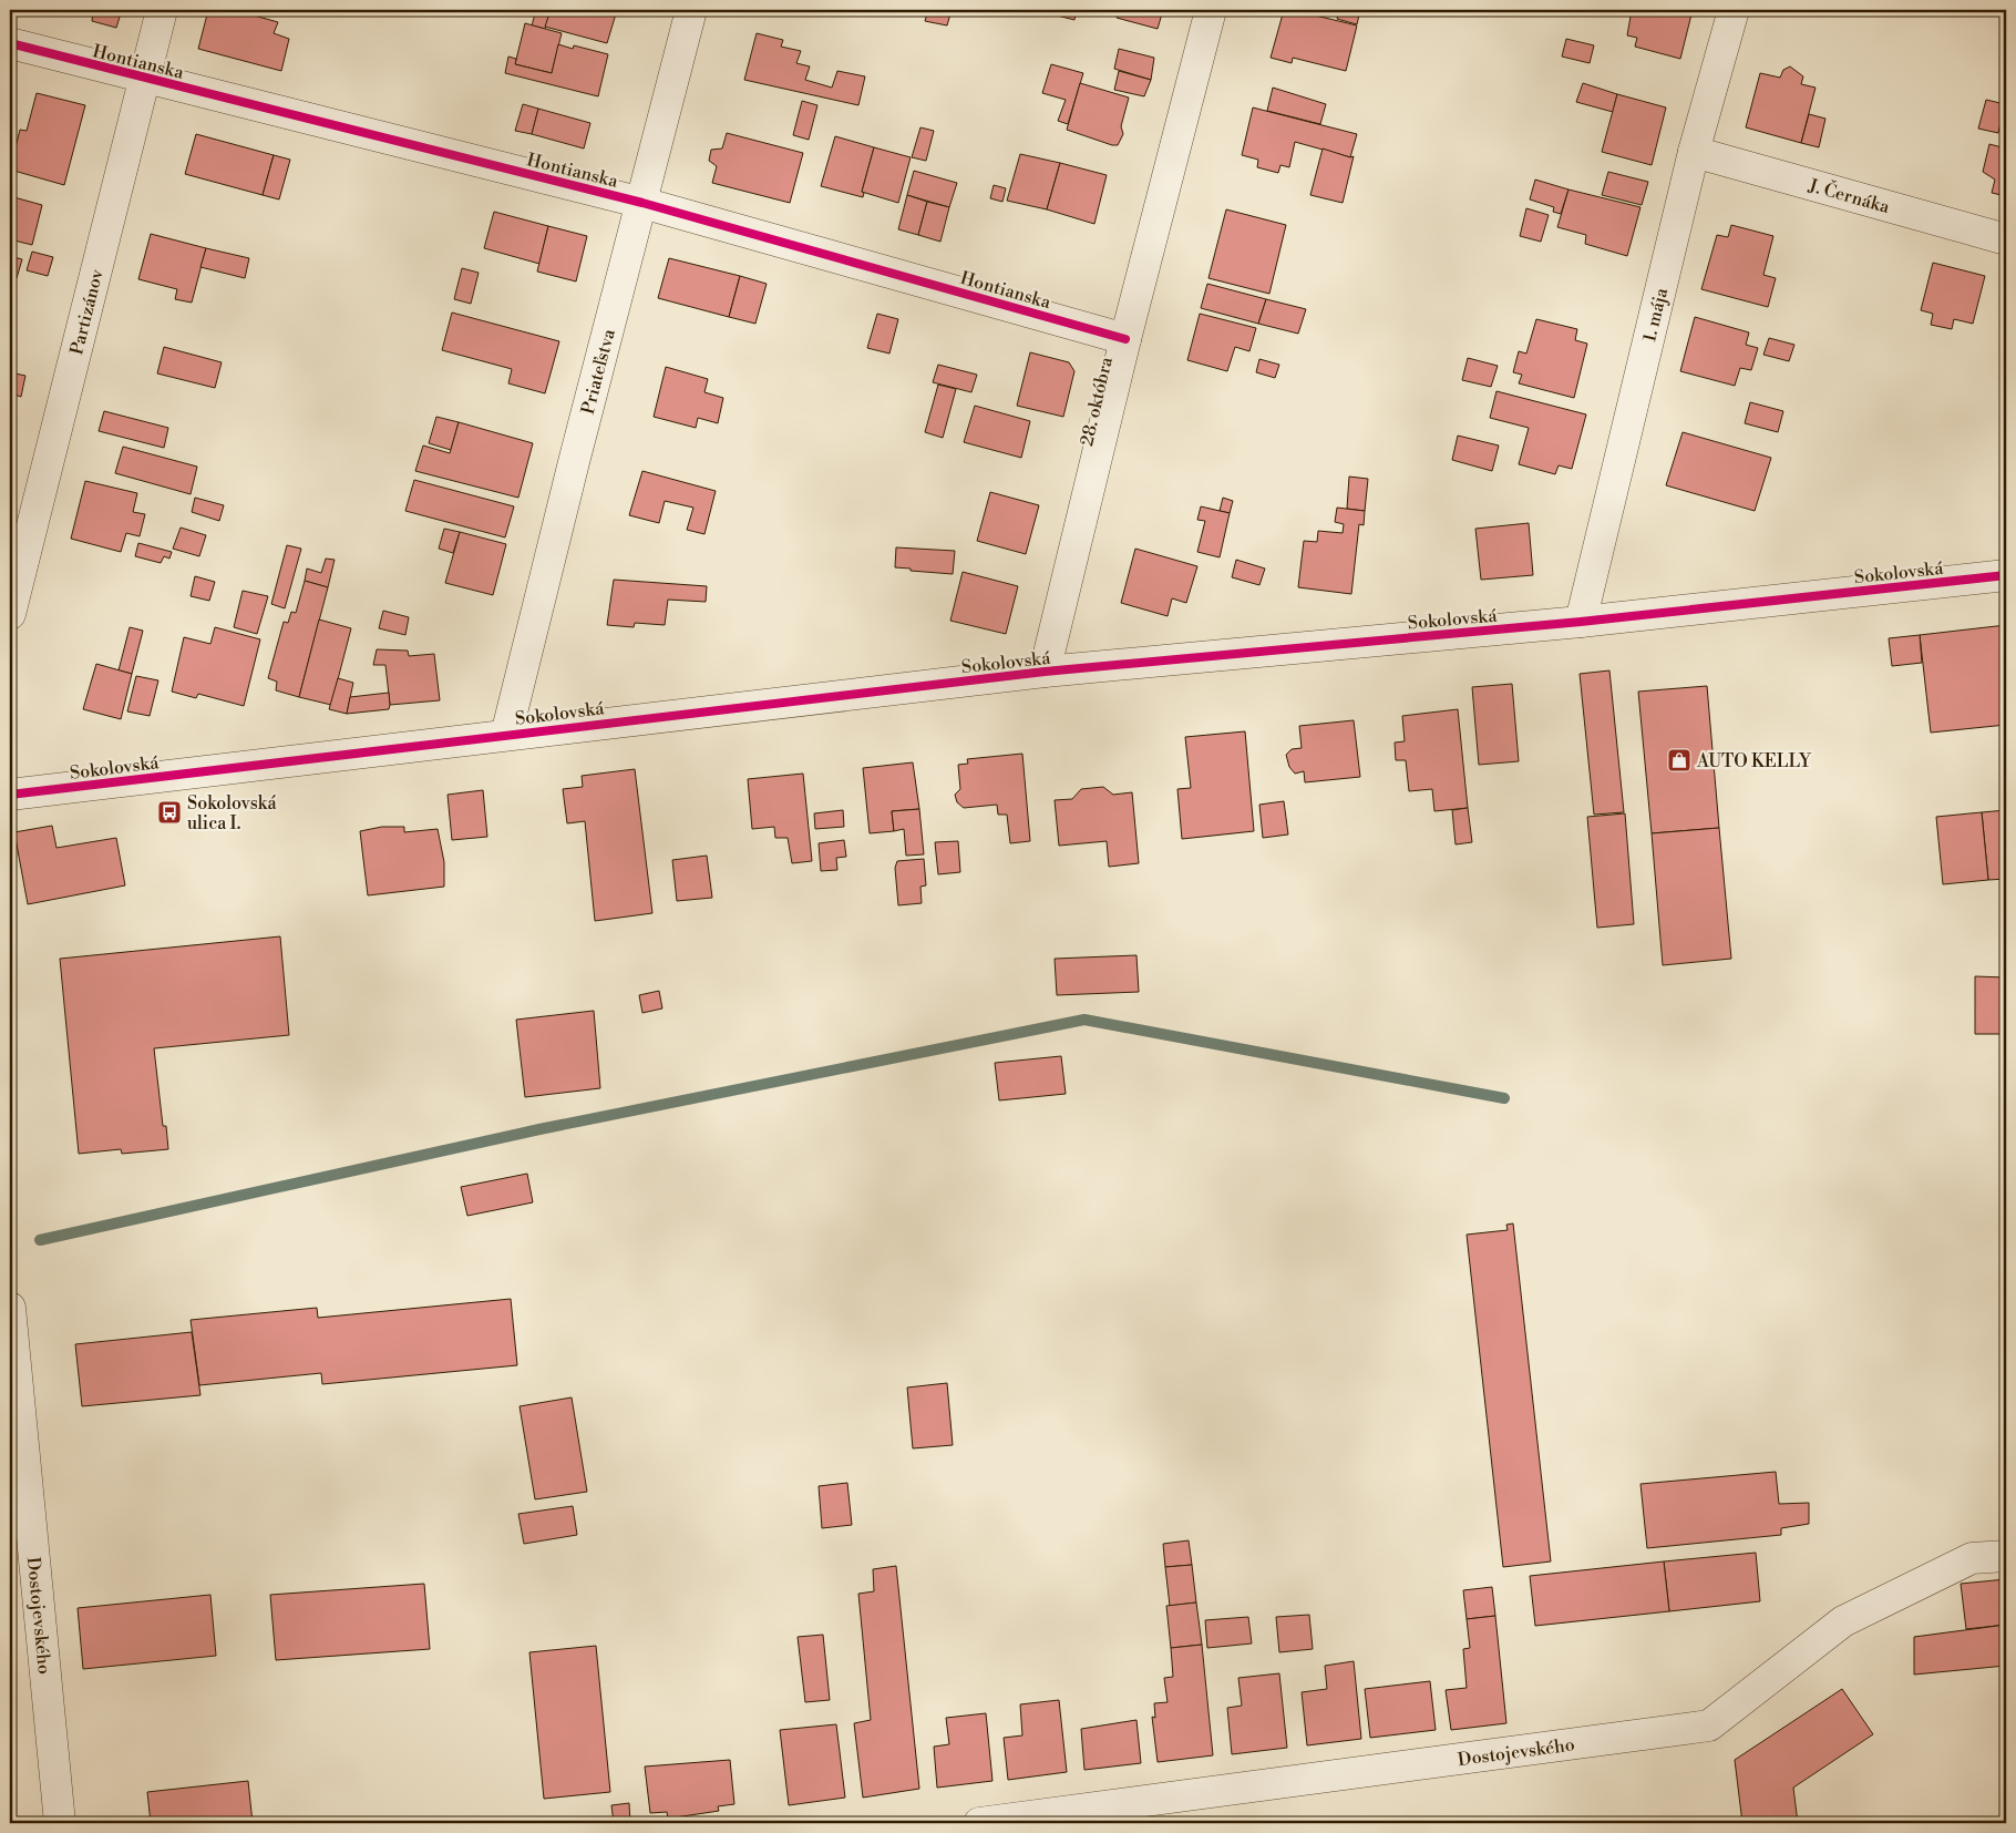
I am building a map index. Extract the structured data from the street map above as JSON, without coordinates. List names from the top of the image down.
{
  "streets": {
    "street": [
      "Hontianska",
      "J. Černáka",
      "Partizánov",
      "1. mája",
      "Priateľstva",
      "28. októbra",
      "Sokolovská",
      "Dostojevského"
    ]
  },
  "crossings": [
    ["Hontianska", "Partizánov"],
    ["Hontianska", "Priateľstva"],
    ["Hontianska", "28. októbra"],
    ["J. Černáka", "1. mája"],
    ["1. mája", "Sokolovská"],
    ["Priateľstva", "Sokolovská"],
    ["28. októbra", "Sokolovská"]
  ],
  "places": {
    "shop": ["AUTO KELLY"],
    "bus stop": ["Sokolovská ulica I."]
  }
}
